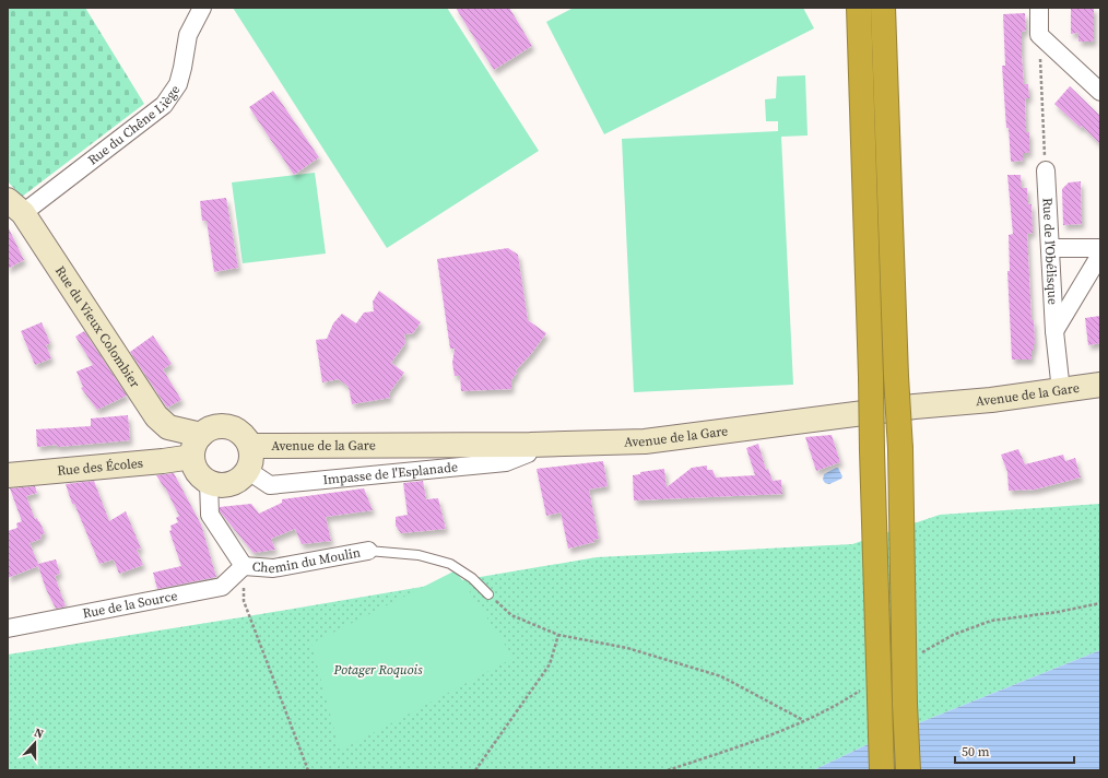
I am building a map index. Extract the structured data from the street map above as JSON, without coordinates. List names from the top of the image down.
{
  "streets": {
    "street": [
      "Rue du Chêne Liège",
      "Rue de l'Obélisque",
      "Rue du Vieux Colombier",
      "Avenue de la Gare",
      "Rue des Écoles",
      "Impasse de l'Esplanade",
      "Chemin du Moulin",
      "Rue de la Source"
    ]
  },
  "crossings": [
    ["Rue du Chêne Liège", "Rue du Vieux Colombier"],
    ["Rue de l'Obélisque", "Avenue de la Gare"],
    ["Rue du Vieux Colombier", "Avenue de la Gare"],
    ["Rue du Vieux Colombier", "Rue des Écoles"],
    ["Rue du Vieux Colombier", "Impasse de l'Esplanade"],
    ["Avenue de la Gare", "Rue des Écoles"],
    ["Avenue de la Gare", "Impasse de l'Esplanade"],
    ["Rue des Écoles", "Impasse de l'Esplanade"],
    ["Chemin du Moulin", "Rue de la Source"]
  ],
  "parks": ["Potager Roquois"],
  "scale_bar": "50 m",
  "north": "top"
}
